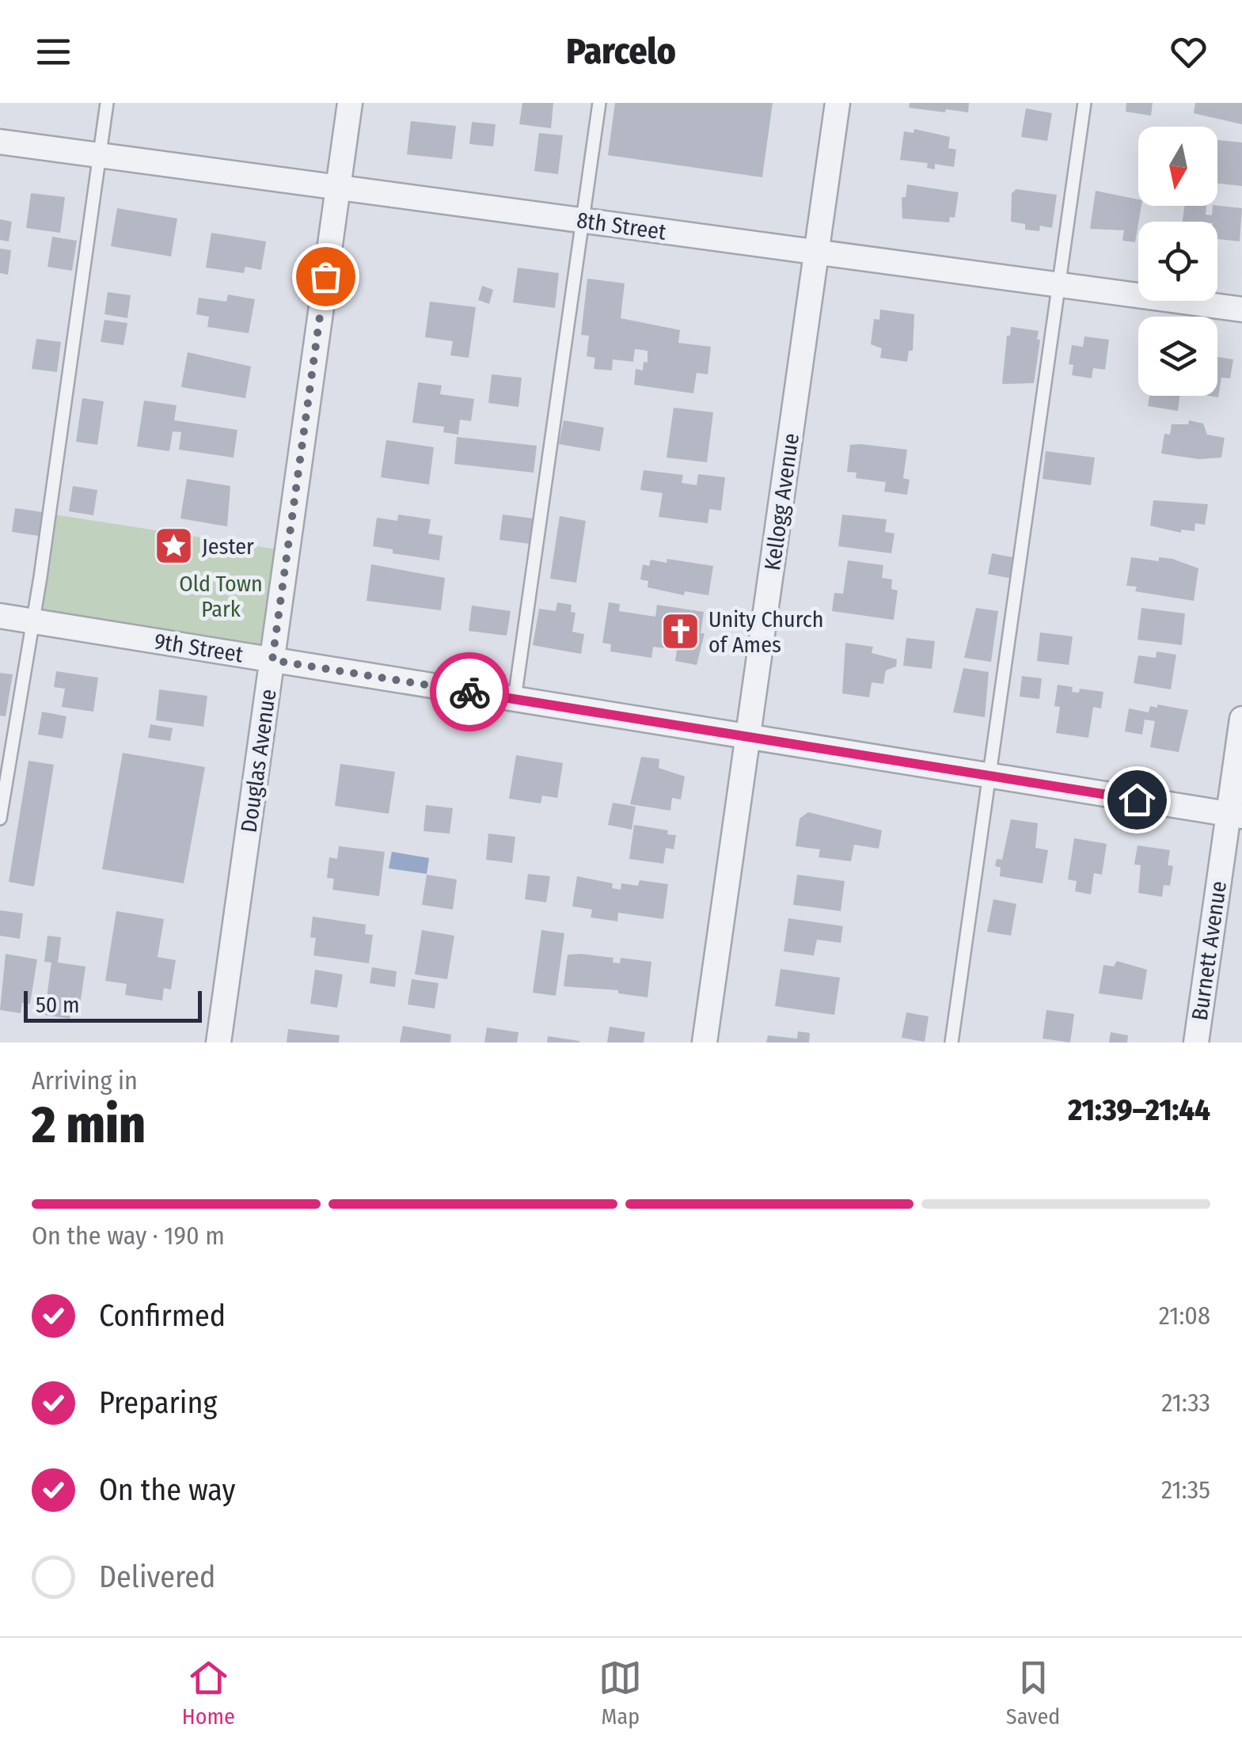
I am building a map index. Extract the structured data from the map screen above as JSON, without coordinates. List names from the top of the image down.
{
  "streets": {
    "street": [
      "8th Street",
      "Kellogg Avenue",
      "9th Street",
      "Douglas Avenue",
      "Burnett Avenue"
    ]
  },
  "crossings": [
    ["8th Street", "Kellogg Avenue"],
    ["8th Street", "Douglas Avenue"],
    ["Kellogg Avenue", "9th Street"],
    ["9th Street", "Douglas Avenue"],
    ["9th Street", "Burnett Avenue"]
  ],
  "parks": ["Old Town Park"],
  "places": {
    "place": ["Jester"],
    "church": ["Unity Church of Ames"]
  },
  "scale_bar": "50 m",
  "north": "bottom",
  "page": {
    "header": "Parcelo",
    "scale": "50 m",
    "heading": ["2 min", "Arriving in", "21:39–21:44"],
    "bar": "On the way · 190 m",
    "list": [
      ["Confirmed", "21:08"],
      ["Preparing", "21:33"],
      ["On the way", "21:35"],
      "Delivered"
    ],
    "tabs": ["Home", "Map", "Saved"]
  }
}
